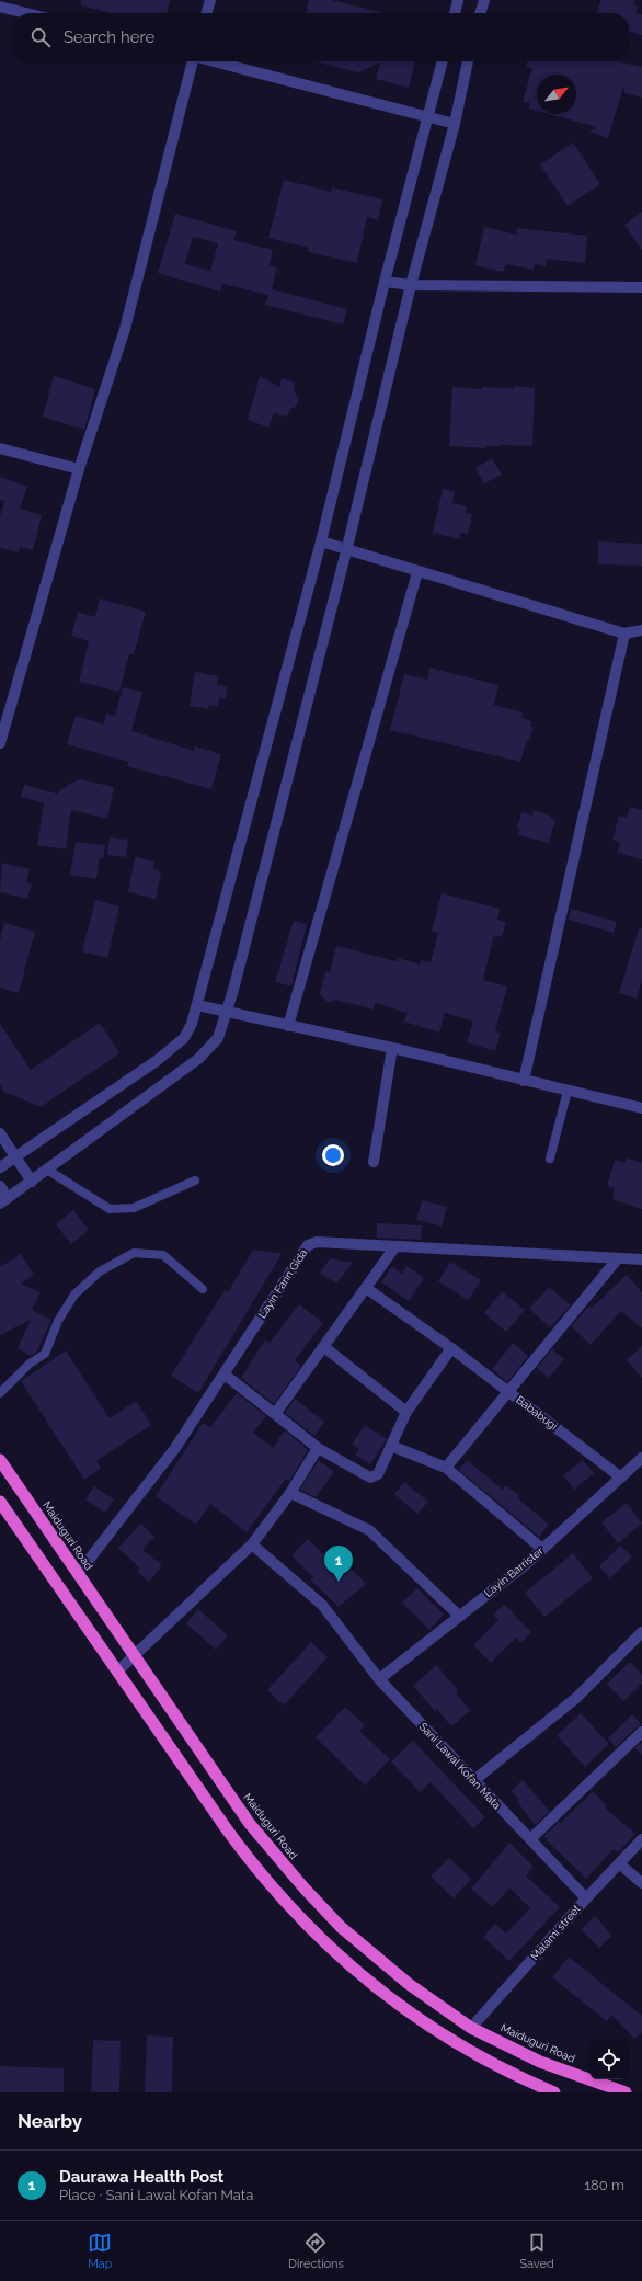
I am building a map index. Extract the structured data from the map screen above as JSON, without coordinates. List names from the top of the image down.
{
  "streets": {
    "highway": ["Maiduguri Road"],
    "street": [
      "Layin Farin Gida",
      "Bababugi",
      "Layin Barrister",
      "Sani Lawal Kofan Mata",
      "Malami street"
    ]
  },
  "crossings": [
    ["Layin Farin Gida", "Maiduguri Road"],
    ["Bababugi", "Layin Barrister"],
    ["Maiduguri Road", "Malami street"],
    ["Layin Barrister", "Sani Lawal Kofan Mata"],
    ["Sani Lawal Kofan Mata", "Malami street"]
  ],
  "north": "top right",
  "page": {
    "search": "Search here",
    "pins": "1",
    "heading": "Nearby",
    "list": [
      {
        "mark": "1",
        "name": "Daurawa Health Post",
        "note": "Place · Sani Lawal Kofan Mata",
        "value": "180 m"
      }
    ],
    "nav": ["Map", "Directions", "Saved"]
  }
}
